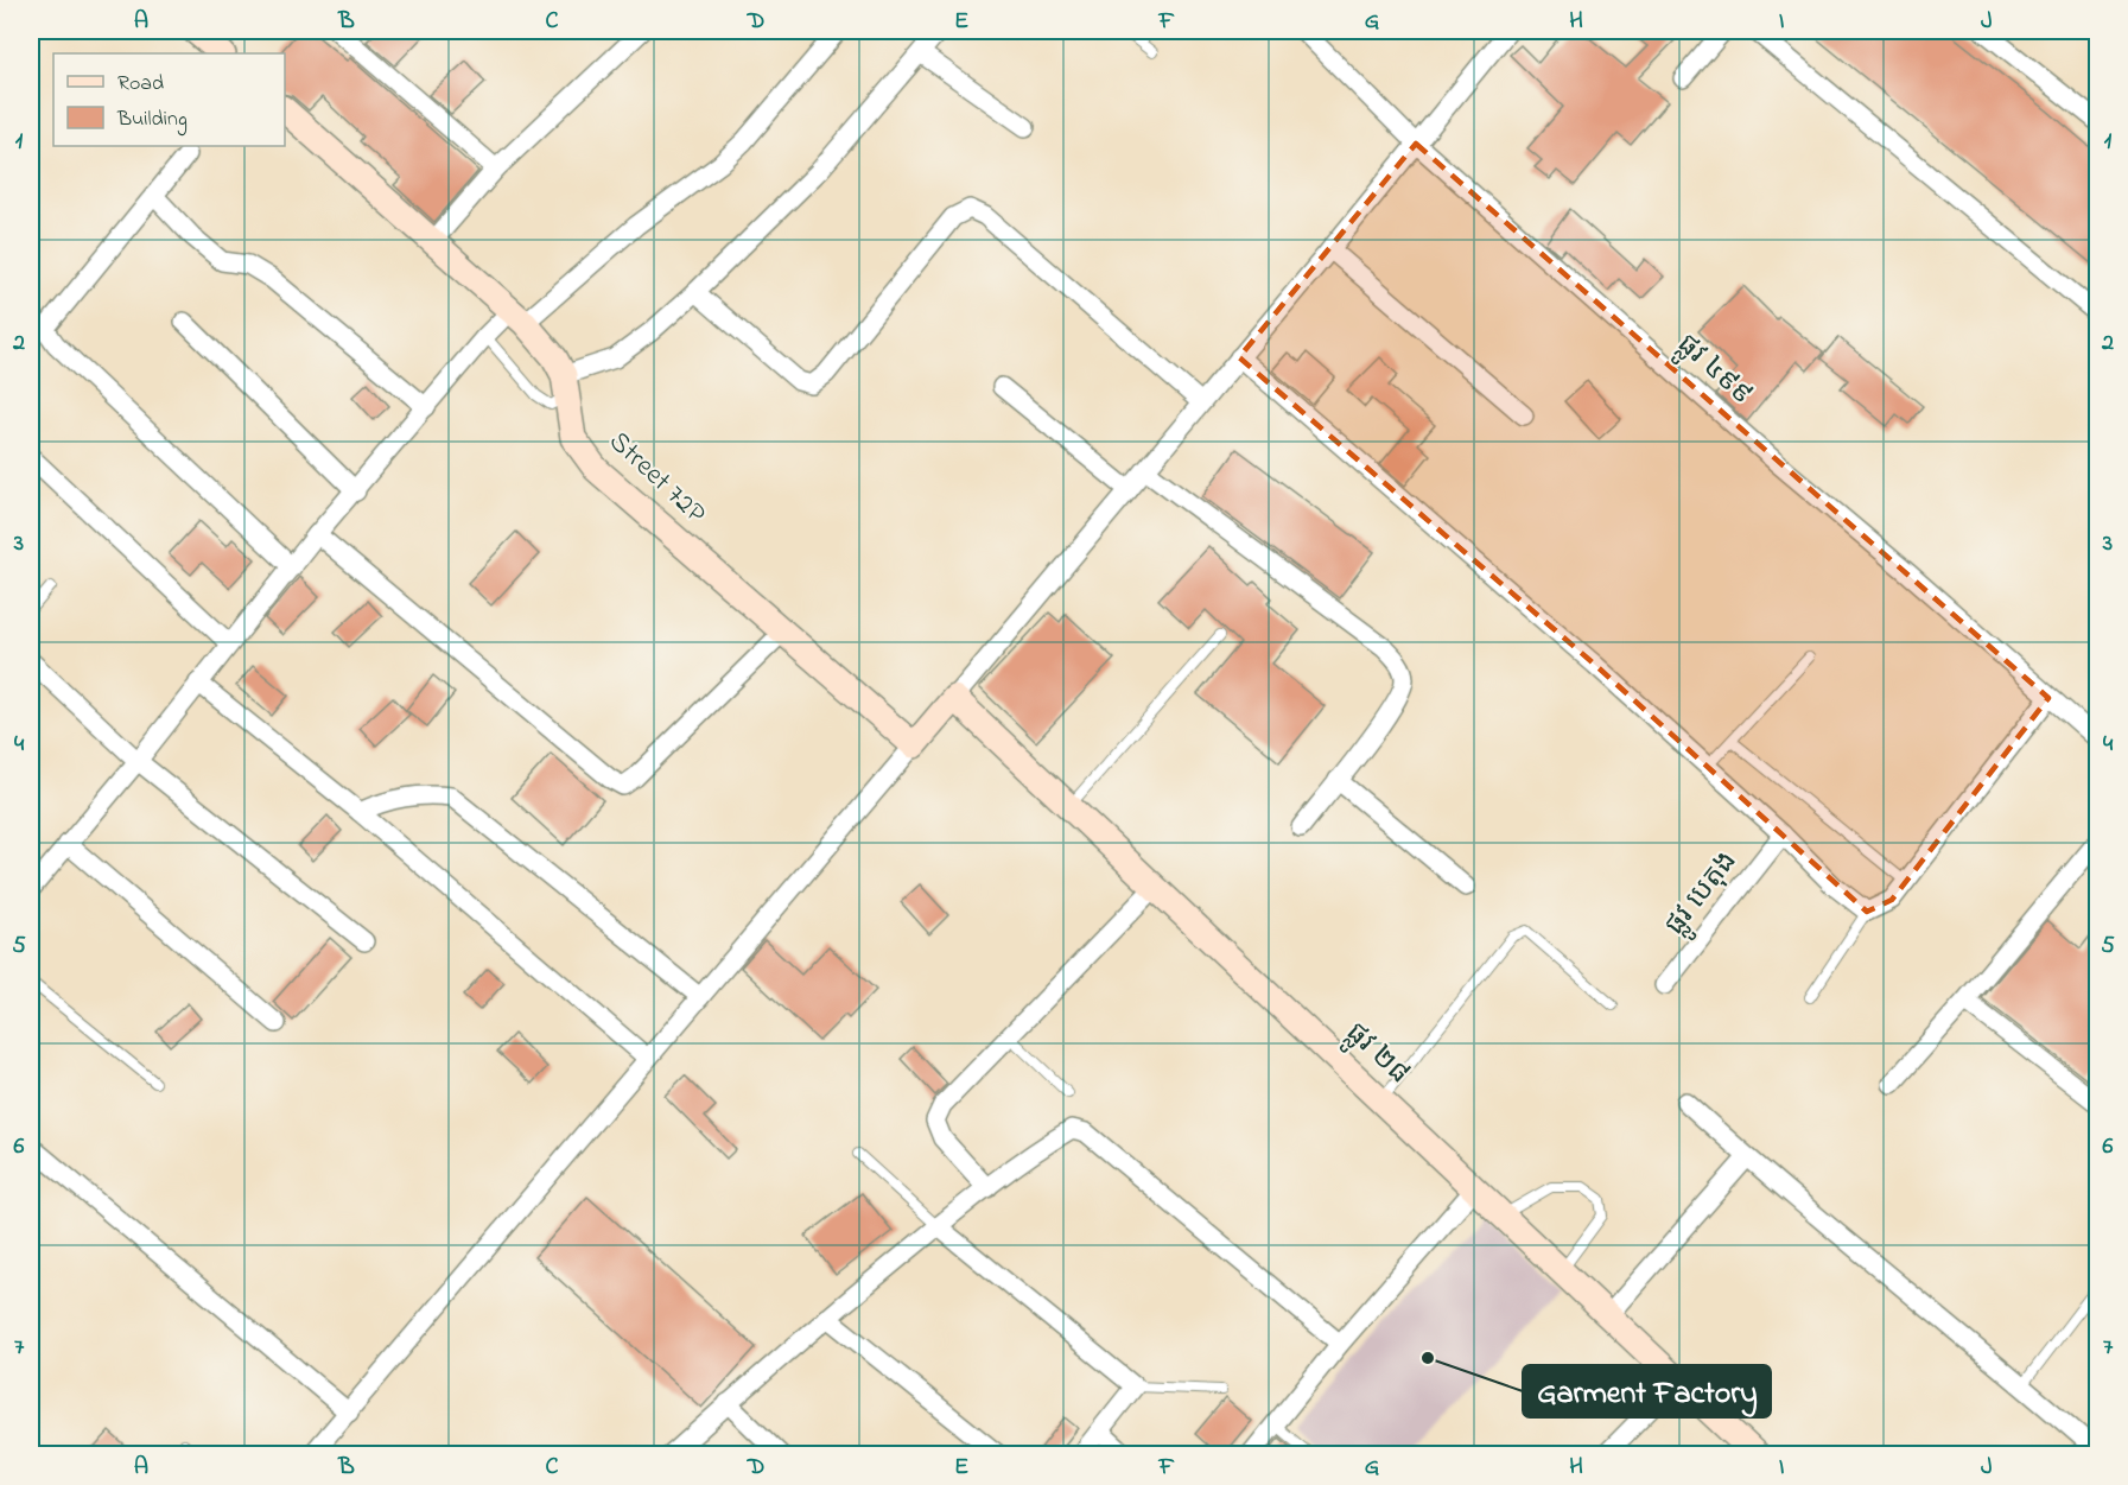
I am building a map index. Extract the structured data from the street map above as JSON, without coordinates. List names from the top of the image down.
{
  "streets": {
    "street": [
      "ផ្លូវ ៤៩៩",
      "Street 72P",
      "ផ្លូវ បេតុង",
      "ផ្លូវ ២៨"
    ]
  },
  "places": ["Garment Factory"],
  "legend": ["Road", "Building"],
  "grid": {
    "columns": [
      "A",
      "B",
      "C",
      "D",
      "E",
      "F",
      "G",
      "H",
      "I",
      "J"
    ],
    "rows": [
      "1",
      "2",
      "3",
      "4",
      "5",
      "6",
      "7"
    ]
  }
}
